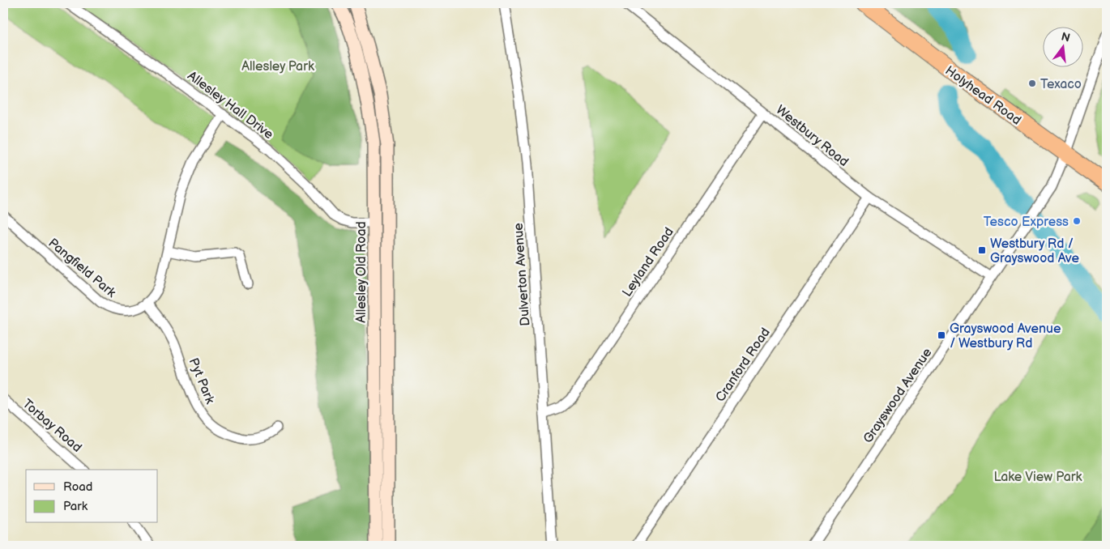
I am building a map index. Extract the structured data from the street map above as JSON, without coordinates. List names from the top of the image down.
{
  "streets": {
    "highway": ["Holyhead Road"],
    "main road": ["Allesley Old Road"],
    "street": [
      "Allesley Hall Drive",
      "Westbury Road",
      "Leyland Road",
      "Pangfield Park",
      "Dulverton Avenue",
      "Cranford Road",
      "Pyt Park",
      "Grayswood Avenue",
      "Torbay Road"
    ]
  },
  "crossings": [
    ["Holyhead Road", "Grayswood Avenue"],
    ["Allesley Hall Drive", "Allesley Old Road"],
    ["Westbury Road", "Leyland Road"],
    ["Westbury Road", "Cranford Road"],
    ["Westbury Road", "Grayswood Avenue"],
    ["Leyland Road", "Dulverton Avenue"],
    ["Pangfield Park", "Pyt Park"]
  ],
  "parks": ["Allesley Park", "Lake View Park"],
  "places": {
    "other": ["Texaco", "Tesco Express"],
    "transit": ["Westbury Rd / Grayswood Ave", "Grayswood Avenue / Westbury Rd"]
  },
  "legend": ["Road", "Park"],
  "north": "top"
}
